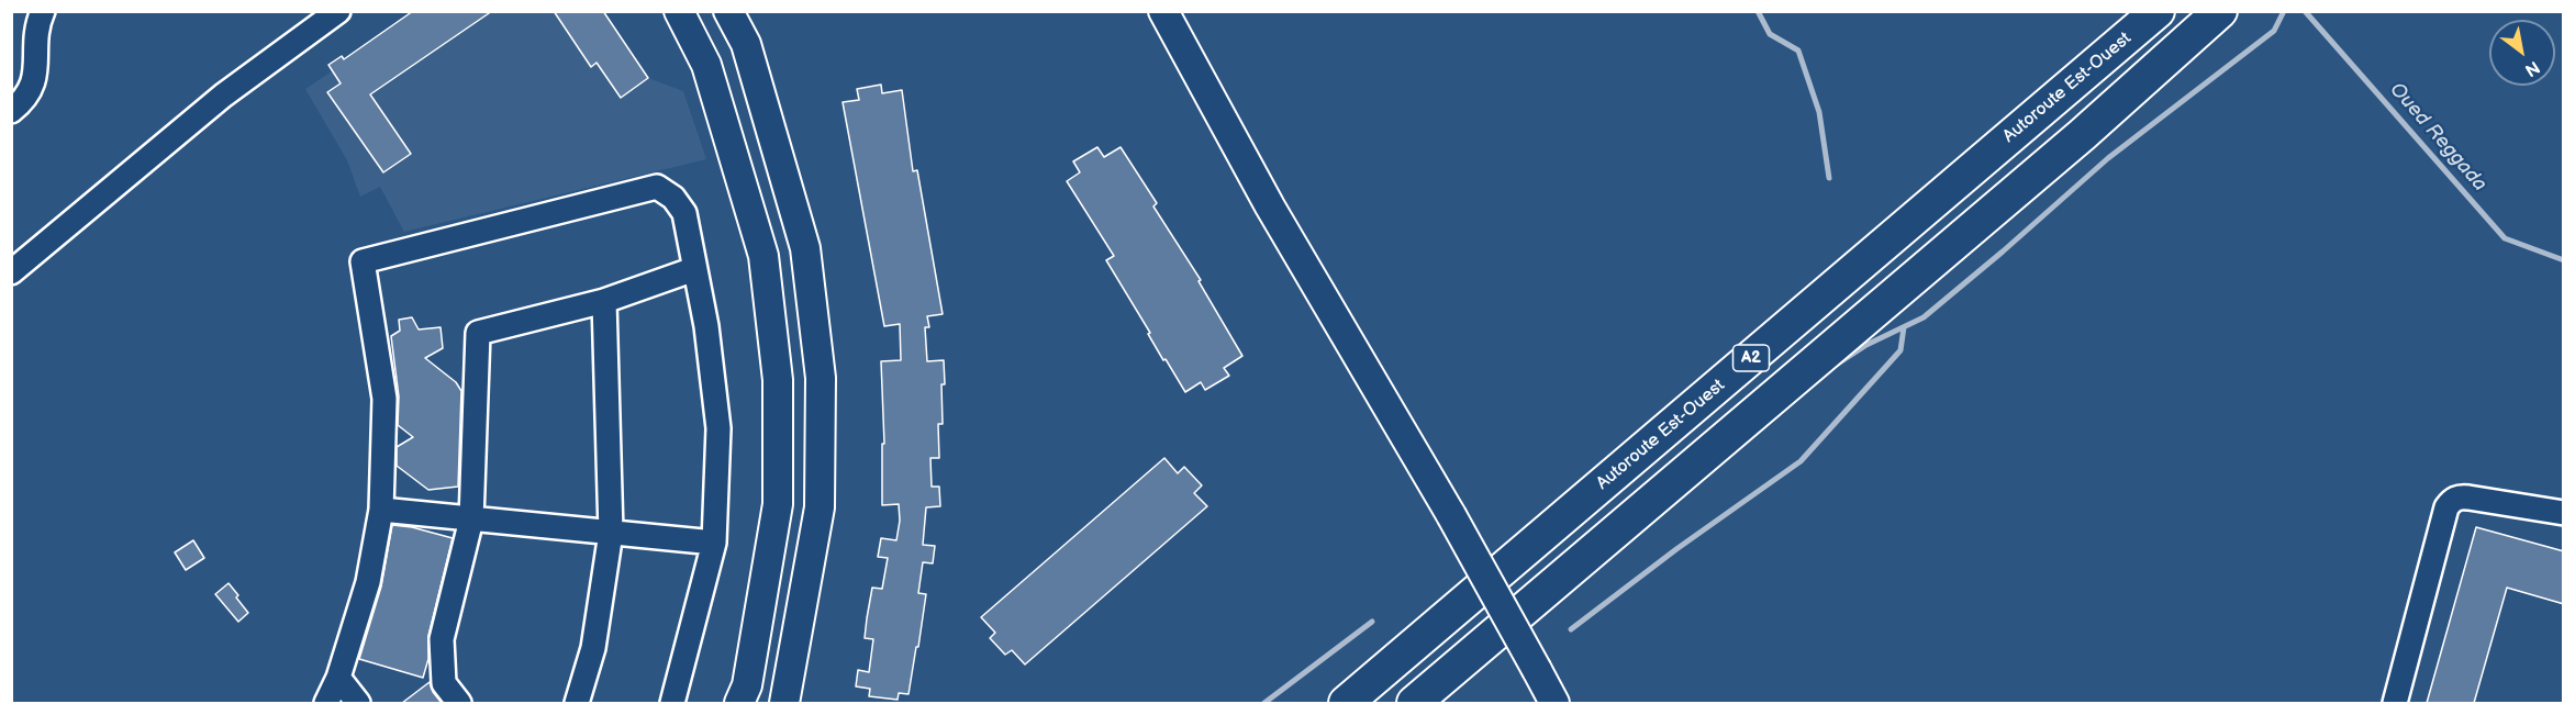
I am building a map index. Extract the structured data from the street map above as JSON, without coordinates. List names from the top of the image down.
{
  "streets": {
    "highway": ["Autoroute Est-Ouest", "A2"]
  },
  "water": ["Oued Reggada"],
  "north": "bottom right"
}
